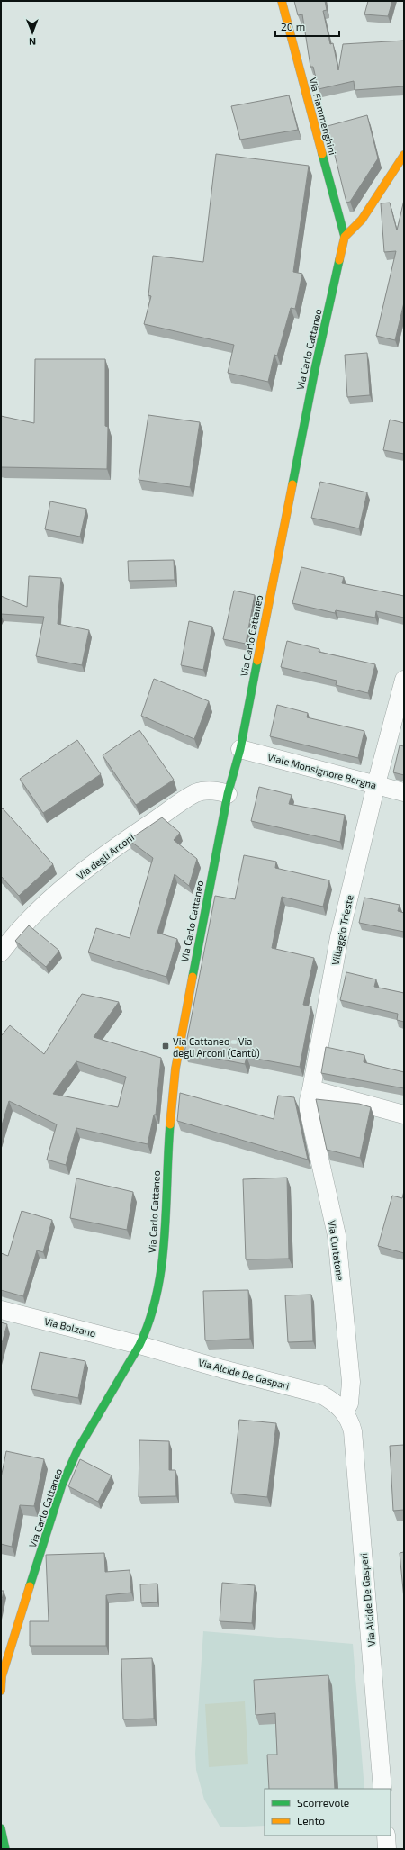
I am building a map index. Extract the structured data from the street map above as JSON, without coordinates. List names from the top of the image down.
{
  "streets": {
    "street": [
      "Via Fiammenghini",
      "Via Carlo Cattaneo",
      "Viale Monsignore Bergna",
      "Via degli Arconi",
      "Villaggio Trieste",
      "Via Curtatone",
      "Via Bolzano",
      "Via Alcide De Gaspari",
      "Via Alcide De Gasperi"
    ]
  },
  "crossings": [
    ["Via Fiammenghini", "Via Carlo Cattaneo"],
    ["Via Carlo Cattaneo", "Viale Monsignore Bergna"],
    ["Via Carlo Cattaneo", "Via degli Arconi"],
    ["Via Carlo Cattaneo", "Via Bolzano"],
    ["Via Carlo Cattaneo", "Via Alcide De Gaspari"],
    ["Viale Monsignore Bergna", "Villaggio Trieste"],
    ["Villaggio Trieste", "Via Curtatone"],
    ["Via Curtatone", "Via Alcide De Gaspari"],
    ["Via Curtatone", "Via Alcide De Gasperi"],
    ["Via Bolzano", "Via Alcide De Gaspari"],
    ["Via Alcide De Gaspari", "Via Alcide De Gasperi"]
  ],
  "places": {
    "transit": ["Via Cattaneo - Via degli Arconi (Cantù)"]
  },
  "legend": ["Scorrevole", "Lento"],
  "scale_bar": "20 m",
  "north": "bottom"
}
